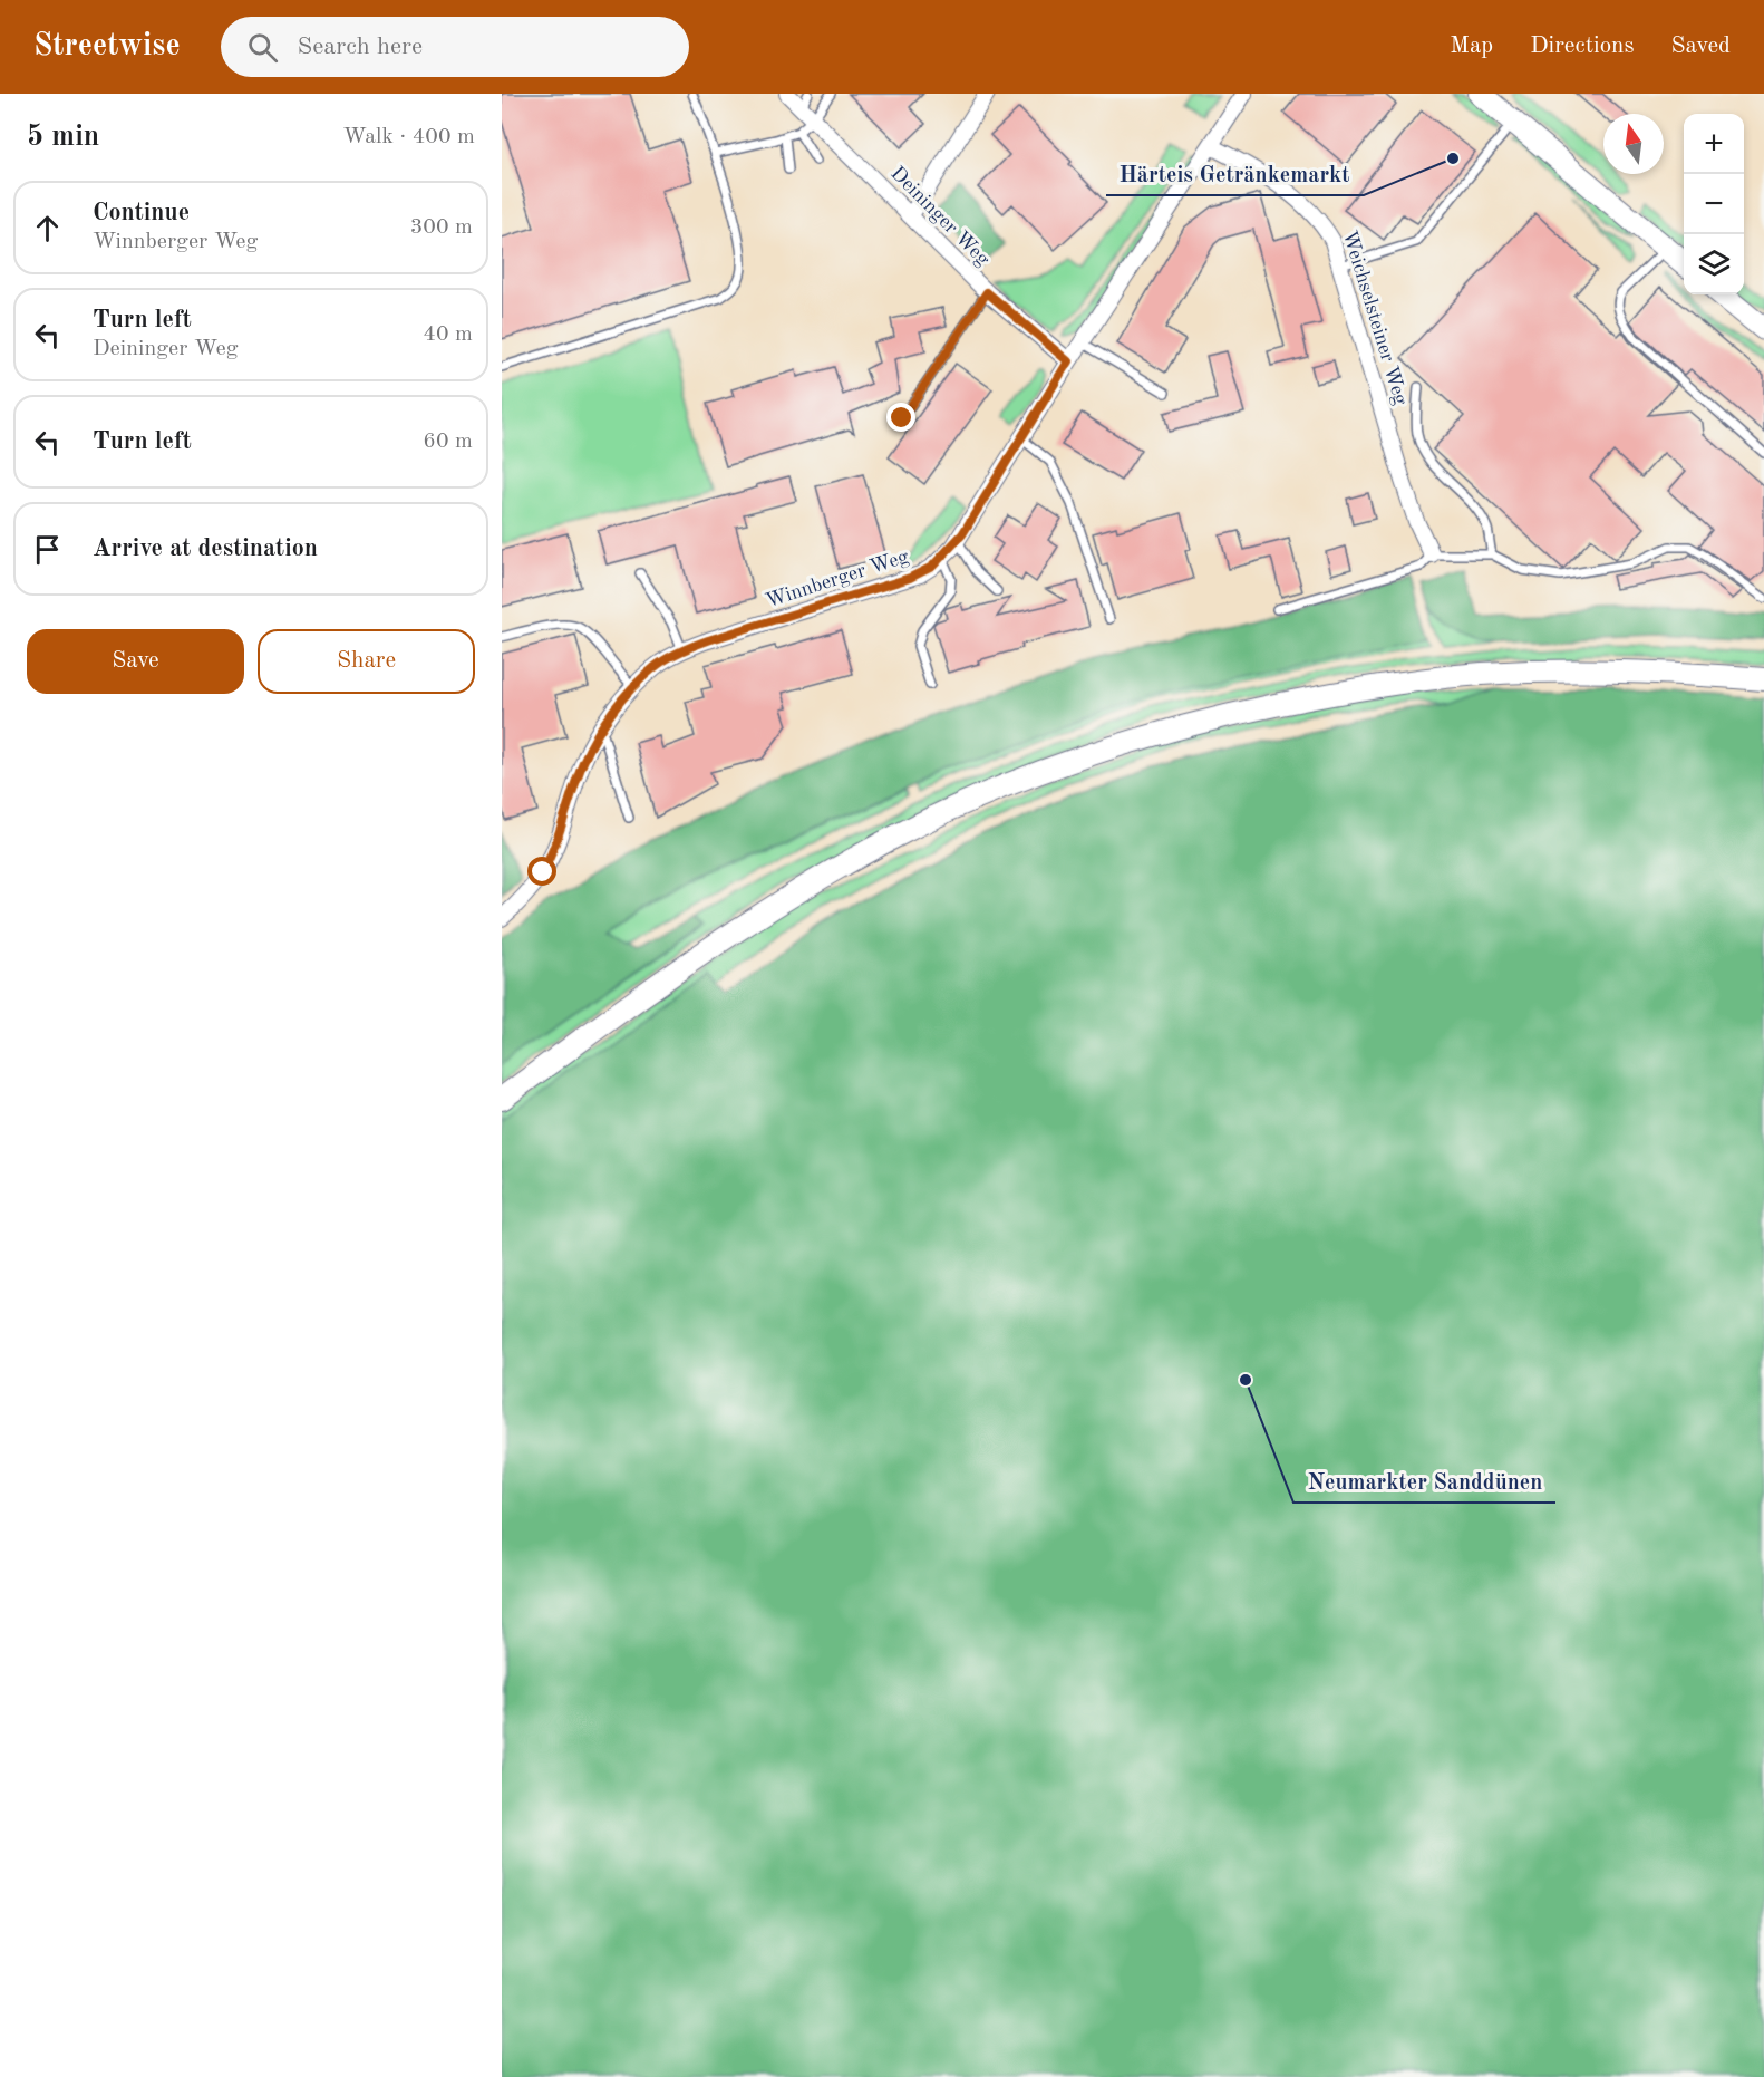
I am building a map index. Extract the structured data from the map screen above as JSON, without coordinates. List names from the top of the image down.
{
  "streets": {
    "street": ["Deininger Weg", "Weichselsteiner Weg", "Winnberger Weg"]
  },
  "crossings": [
    ["Deininger Weg", "Winnberger Weg"],
    ["Weichselsteiner Weg", "Winnberger Weg"]
  ],
  "places": ["Härteis Getränkemarkt", "Neumarkter Sanddünen"],
  "north": "top",
  "page": {
    "header": "Streetwise",
    "search": "Search here",
    "nav": ["Map", "Directions", "Saved"],
    "heading": ["5 min", "Walk · 400 m"],
    "map_buttons": ["+", "−"],
    "list": [
      ["Continue", "Winnberger Weg", "300 m"],
      ["Turn left", "Deininger Weg", "40 m"],
      ["Turn left", "60 m"],
      "Arrive at destination"
    ],
    "buttons": ["Save", "Share"]
  }
}
